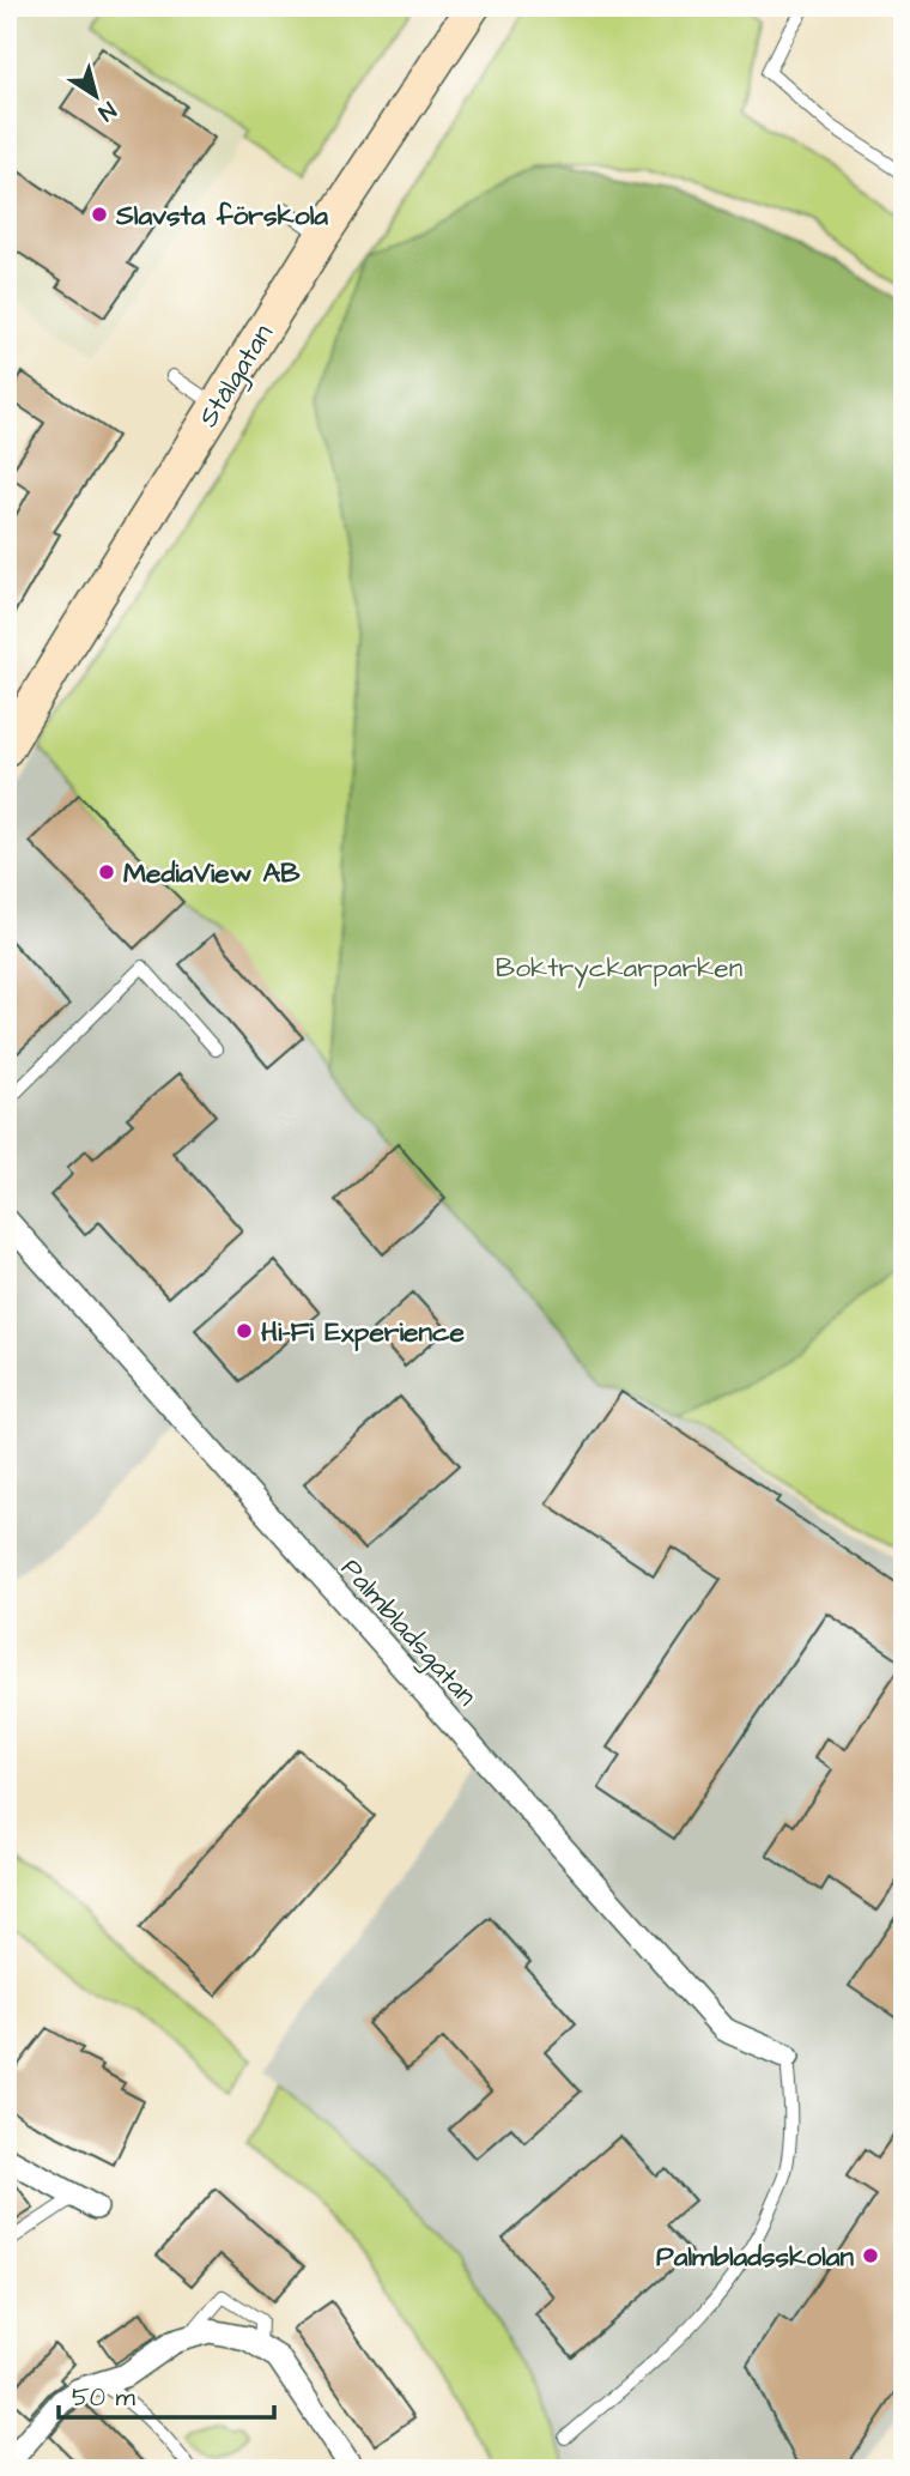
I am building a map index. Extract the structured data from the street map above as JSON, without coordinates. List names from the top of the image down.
{
  "streets": {
    "street": ["Stålgatan", "Palmbladsgatan"]
  },
  "parks": ["Boktryckarparken"],
  "places": [
    "Slavsta förskola",
    "MediaView AB",
    "Hi-Fi Experience",
    "Palmbladsskolan"
  ],
  "scale_bar": "50 m",
  "north": "bottom right"
}
